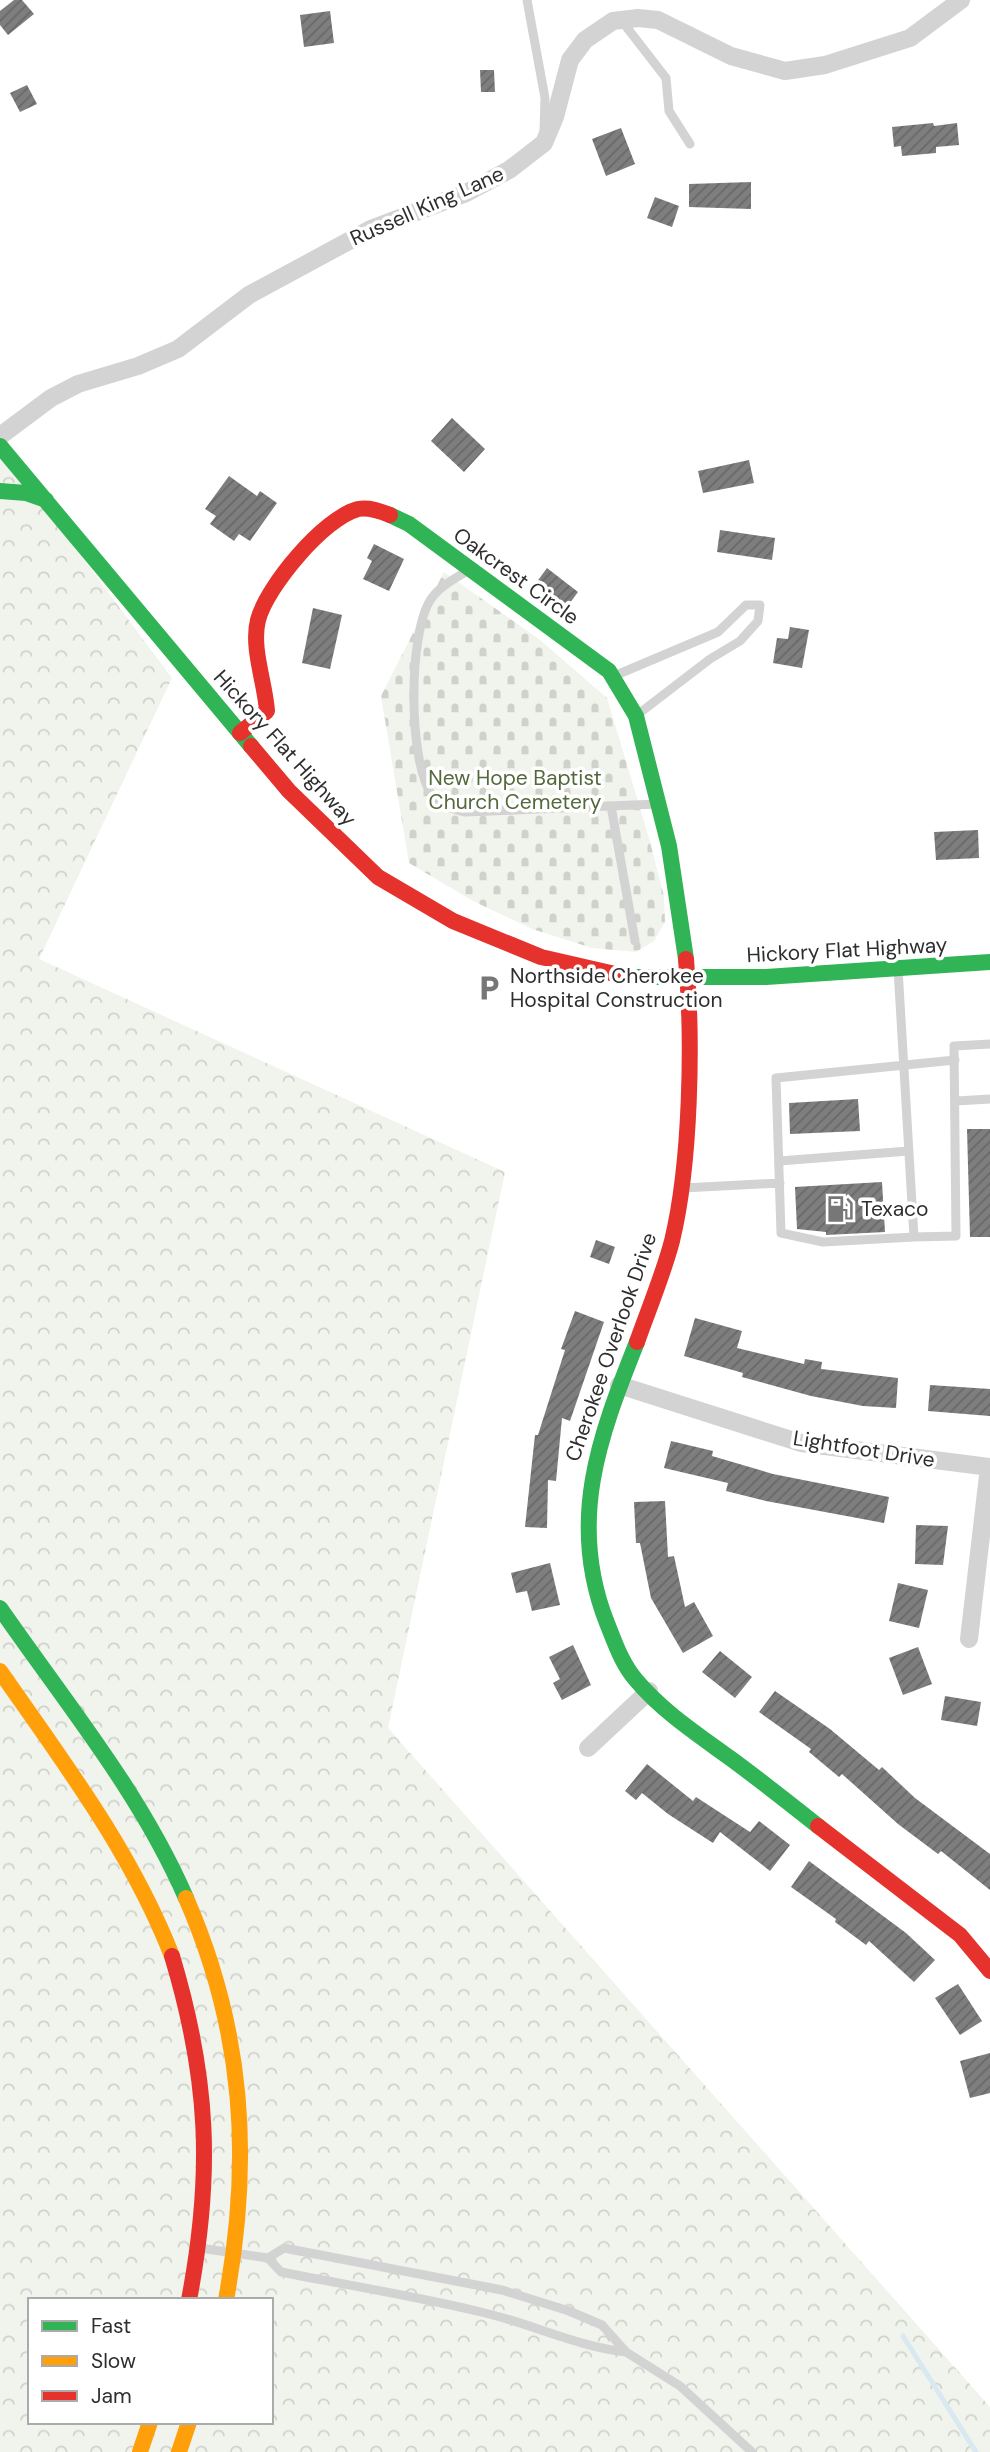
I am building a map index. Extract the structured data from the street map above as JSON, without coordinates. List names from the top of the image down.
{
  "streets": {
    "street": [
      "Russell King Lane",
      "Oakcrest Circle",
      "Hickory Flat Highway",
      "Cherokee Overlook Drive",
      "Lightfoot Drive"
    ]
  },
  "crossings": [
    ["Oakcrest Circle", "Hickory Flat Highway"],
    ["Oakcrest Circle", "Cherokee Overlook Drive"],
    ["Hickory Flat Highway", "Cherokee Overlook Drive"],
    ["Cherokee Overlook Drive", "Lightfoot Drive"]
  ],
  "parks": ["New Hope Baptist Church Cemetery"],
  "places": {
    "parking": ["Northside Cherokee Hospital Construction"],
    "fuel station": ["Texaco"]
  },
  "legend": ["Fast", "Slow", "Jam"]
}
